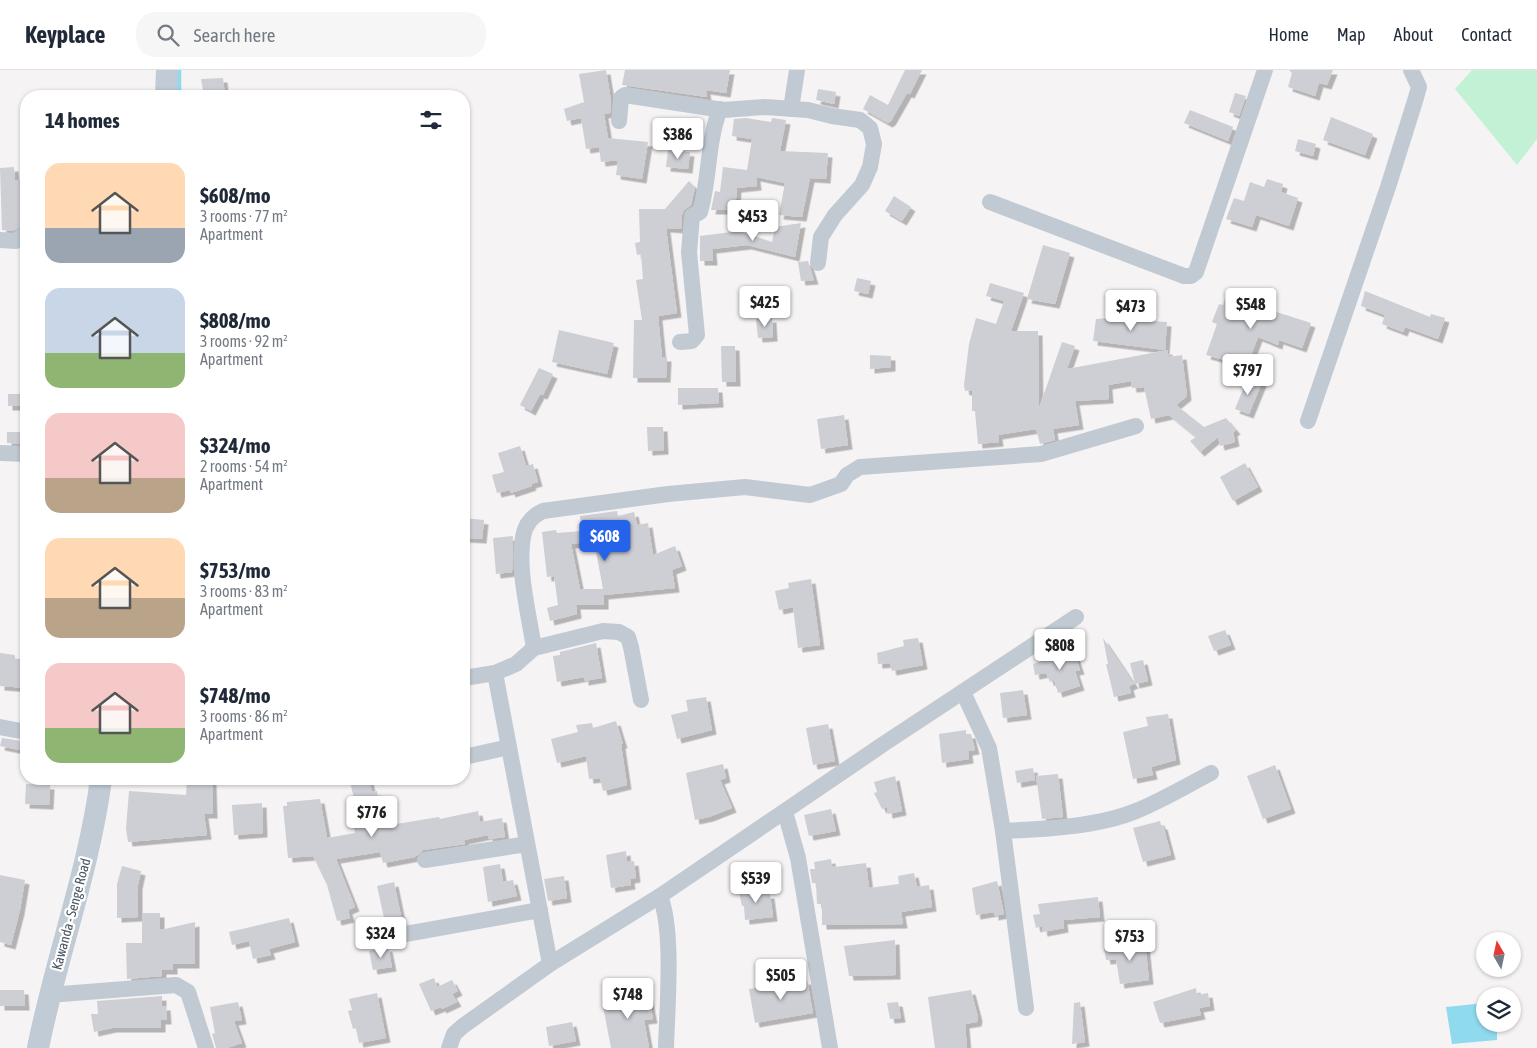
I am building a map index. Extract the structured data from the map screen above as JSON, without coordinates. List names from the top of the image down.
{
  "streets": {
    "street": ["Kawanda - Senge Road"]
  },
  "north": "top",
  "page": {
    "header": "Keyplace",
    "search": "Search here",
    "nav": [
      "Home",
      "Map",
      "About",
      "Contact"
    ],
    "heading": "14 homes",
    "price": [
      "$386",
      "$453",
      "$425",
      "$548",
      "$473",
      "$797",
      "$608",
      "$808",
      "$776",
      "$539",
      "$324",
      "$753",
      "$505",
      "$748"
    ],
    "list": [
      {
        "name": "$608/mo",
        "note": "3 rooms · 77 m² · Apartment"
      },
      {
        "name": "$808/mo",
        "note": "3 rooms · 92 m² · Apartment"
      },
      {
        "name": "$324/mo",
        "note": "2 rooms · 54 m² · Apartment"
      },
      {
        "name": "$753/mo",
        "note": "3 rooms · 83 m² · Apartment"
      },
      {
        "name": "$748/mo",
        "note": "3 rooms · 86 m² · Apartment"
      }
    ]
  }
}
